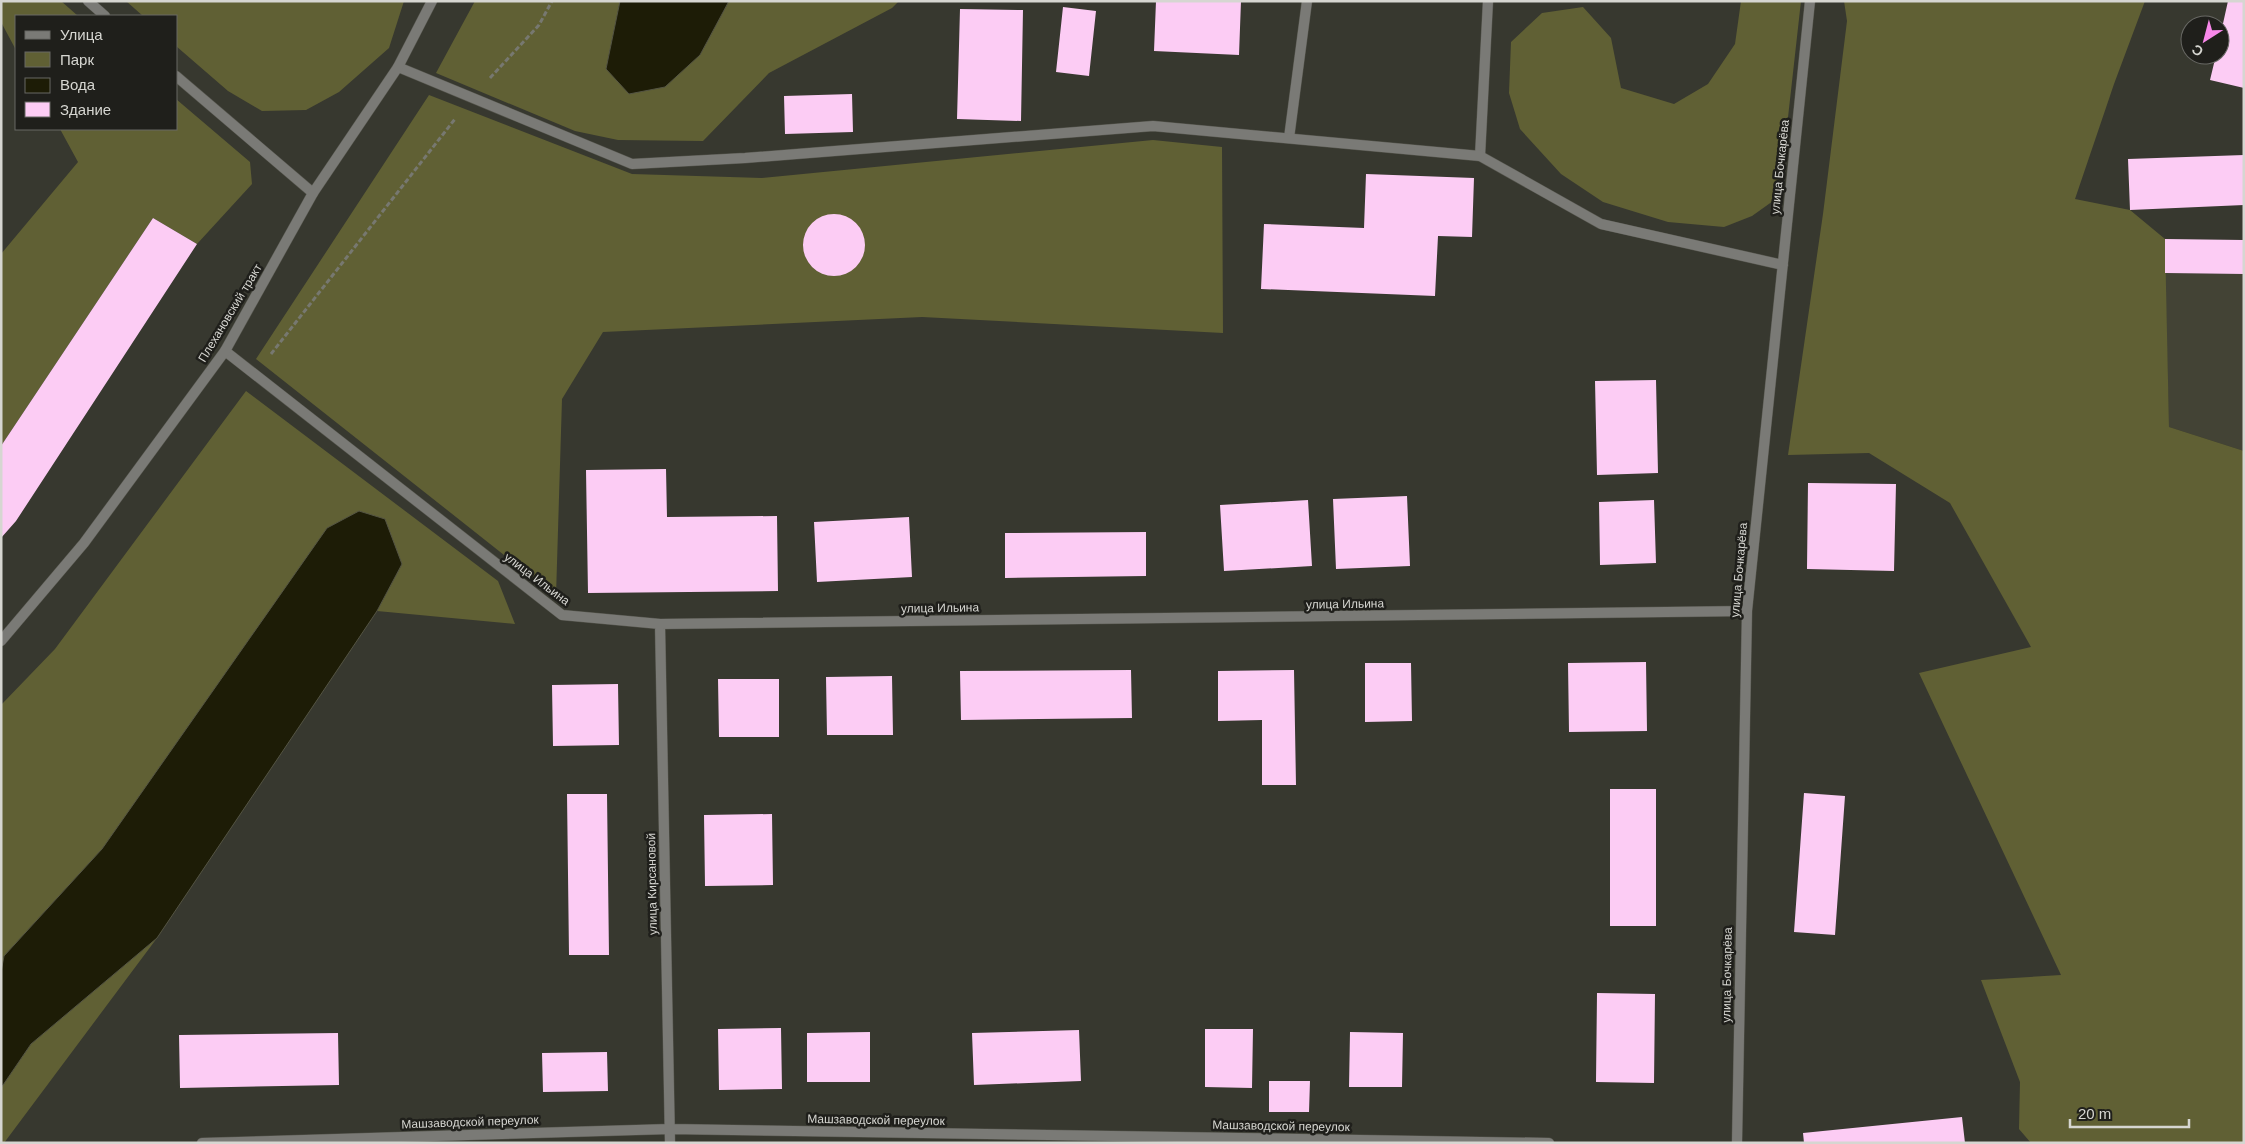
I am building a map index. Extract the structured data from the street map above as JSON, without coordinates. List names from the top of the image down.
{
  "streets": {
    "street": [
      "улица Бочкарёва",
      "Плехановский тракт",
      "улица Ильина",
      "улица Кирсановой",
      "Машзаводской переулок"
    ]
  },
  "crossings": [
    ["улица Бочкарёва", "улица Ильина"],
    ["Плехановский тракт", "улица Ильина"],
    ["улица Ильина", "улица Кирсановой"],
    ["улица Кирсановой", "Машзаводской переулок"]
  ],
  "legend": [
    "Улица",
    "Парк",
    "Вода",
    "Здание"
  ],
  "scale_bar": "20 m",
  "north": "bottom left"
}
